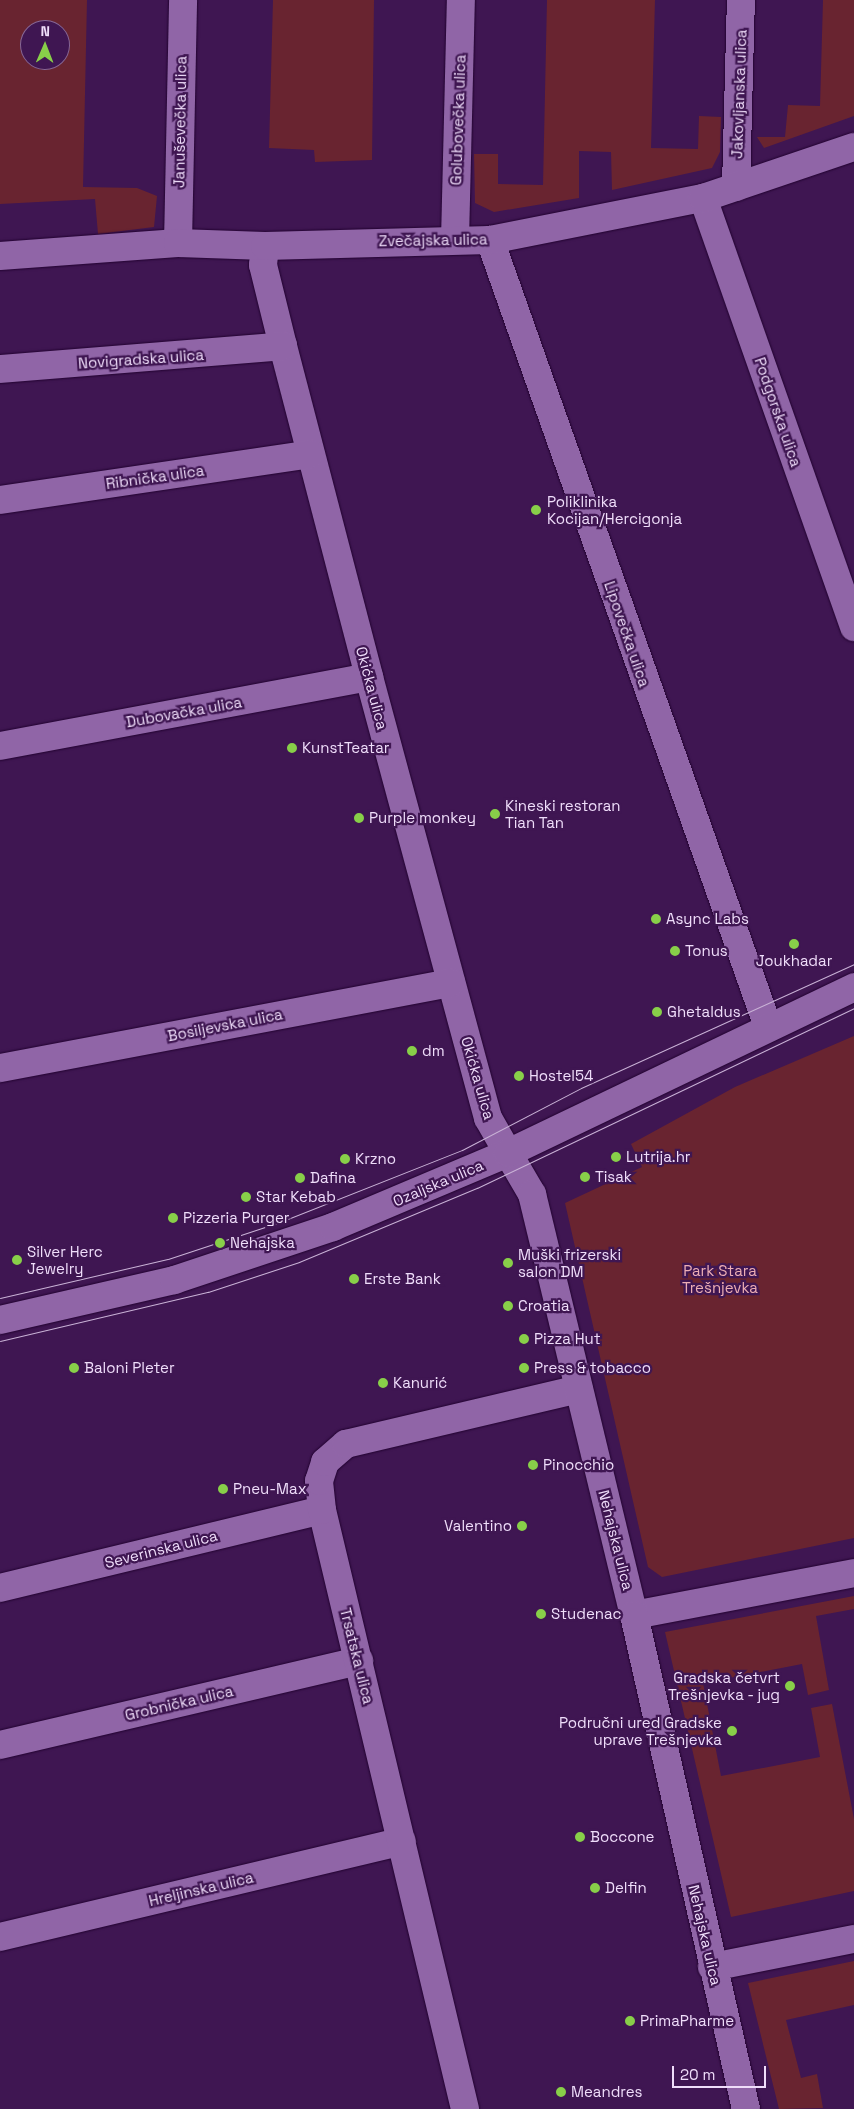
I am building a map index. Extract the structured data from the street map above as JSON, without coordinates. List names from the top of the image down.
{
  "streets": {
    "street": [
      "Jakovljanska ulica",
      "Golubovečka ulica",
      "Januševečka ulica",
      "Zvečajska ulica",
      "Novigradska ulica",
      "Podgorska ulica",
      "Ribnička ulica",
      "Lipovečka ulica",
      "Okićka ulica",
      "Dubovačka ulica",
      "Bosiljevska ulica",
      "Ozaljska ulica",
      "Nehajska ulica",
      "Severinska ulica",
      "Trsatska ulica",
      "Grobnička ulica",
      "Hreljinska ulica"
    ]
  },
  "crossings": [
    ["Jakovljanska ulica", "Zvečajska ulica"],
    ["Golubovečka ulica", "Zvečajska ulica"],
    ["Januševečka ulica", "Zvečajska ulica"],
    ["Zvečajska ulica", "Podgorska ulica"],
    ["Zvečajska ulica", "Lipovečka ulica"],
    ["Zvečajska ulica", "Okićka ulica"],
    ["Novigradska ulica", "Okićka ulica"],
    ["Ribnička ulica", "Okićka ulica"],
    ["Lipovečka ulica", "Ozaljska ulica"],
    ["Okićka ulica", "Dubovačka ulica"],
    ["Okićka ulica", "Bosiljevska ulica"],
    ["Okićka ulica", "Ozaljska ulica"],
    ["Okićka ulica", "Nehajska ulica"],
    ["Ozaljska ulica", "Nehajska ulica"],
    ["Nehajska ulica", "Trsatska ulica"],
    ["Severinska ulica", "Trsatska ulica"],
    ["Trsatska ulica", "Grobnička ulica"],
    ["Trsatska ulica", "Hreljinska ulica"]
  ],
  "parks": ["Park Stara Trešnjevka"],
  "places": [
    "Poliklinika Kocijan/Hercigonja",
    "KunstTeatar",
    "Kineski restoran Tian Tan",
    "Purple monkey",
    "Async Labs",
    "Joukhadar",
    "Tonus",
    "Ghetaldus",
    "dm",
    "Hostel54",
    "Lutrija.hr",
    "Krzno",
    "Tisak",
    "Dafina",
    "Star Kebab",
    "Pizzeria Purger",
    "Nehajska",
    "Silver Herc Jewelry",
    "Muški frizerski salon DM",
    "Erste Bank",
    "Croatia",
    "Pizza Hut",
    "Baloni Pleter",
    "Press & tobacco",
    "Kanurić",
    "Pinocchio",
    "Pneu-Max",
    "Valentino",
    "Studenac",
    "Gradska četvrt Trešnjevka - jug",
    "Područni ured Gradske uprave Trešnjevka",
    "Boccone",
    "Delfin",
    "PrimaPharme",
    "Meandres"
  ],
  "scale_bar": "20 m",
  "north": "top"
}
